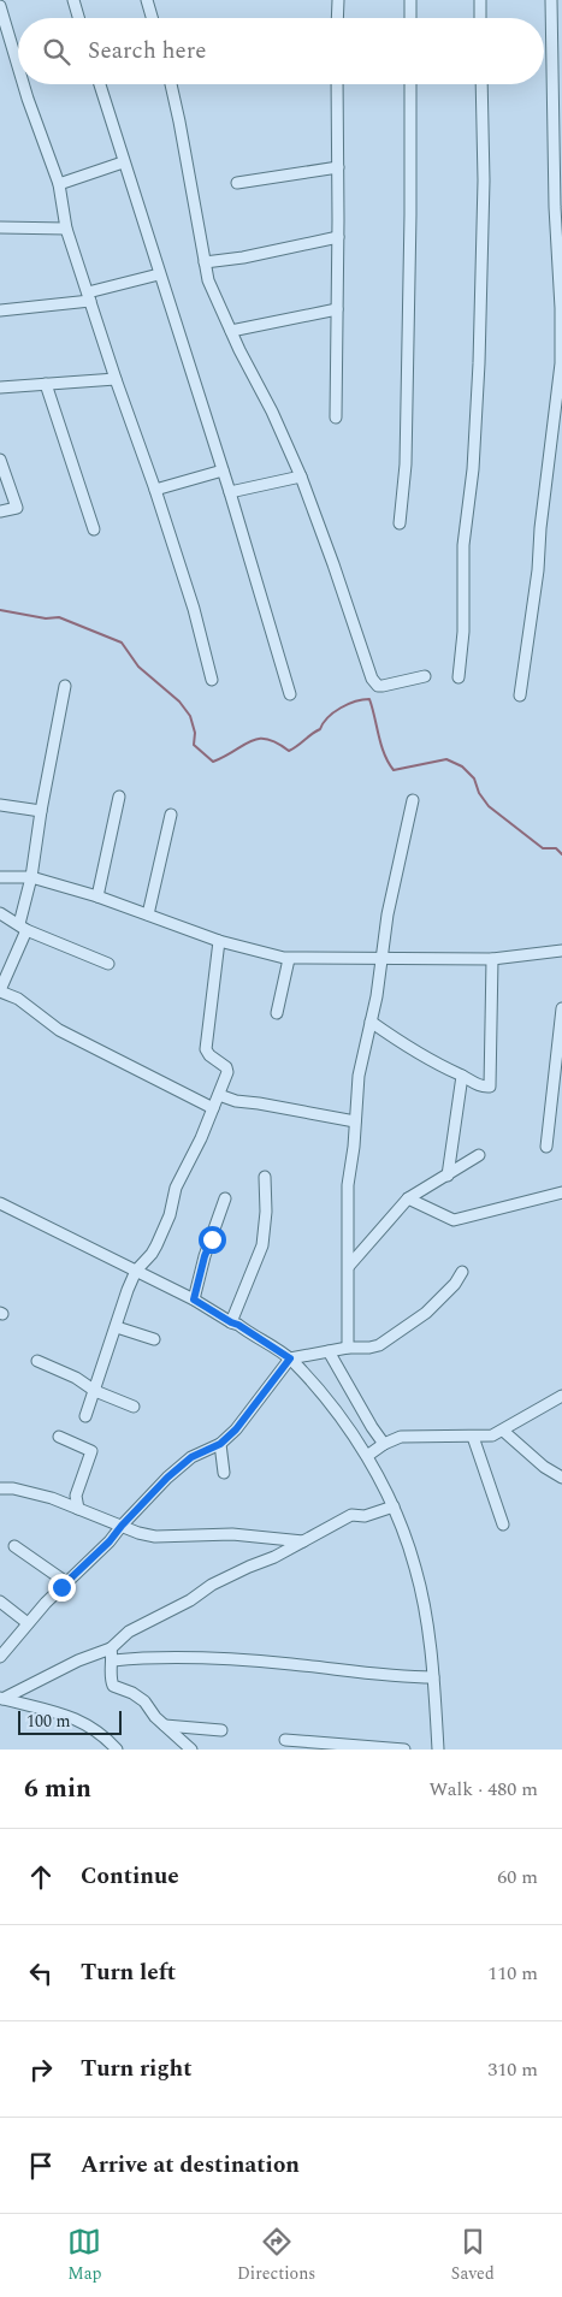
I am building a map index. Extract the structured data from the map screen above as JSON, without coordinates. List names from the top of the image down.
{
  "scale_bar": "100 m",
  "page": {
    "search": "Search here",
    "scale": "100 m",
    "heading": ["6 min", "Walk · 480 m"],
    "list": [
      ["Continue", "60 m"],
      ["Turn left", "110 m"],
      ["Turn right", "310 m"],
      "Arrive at destination"
    ],
    "nav": ["Map", "Directions", "Saved"]
  }
}
